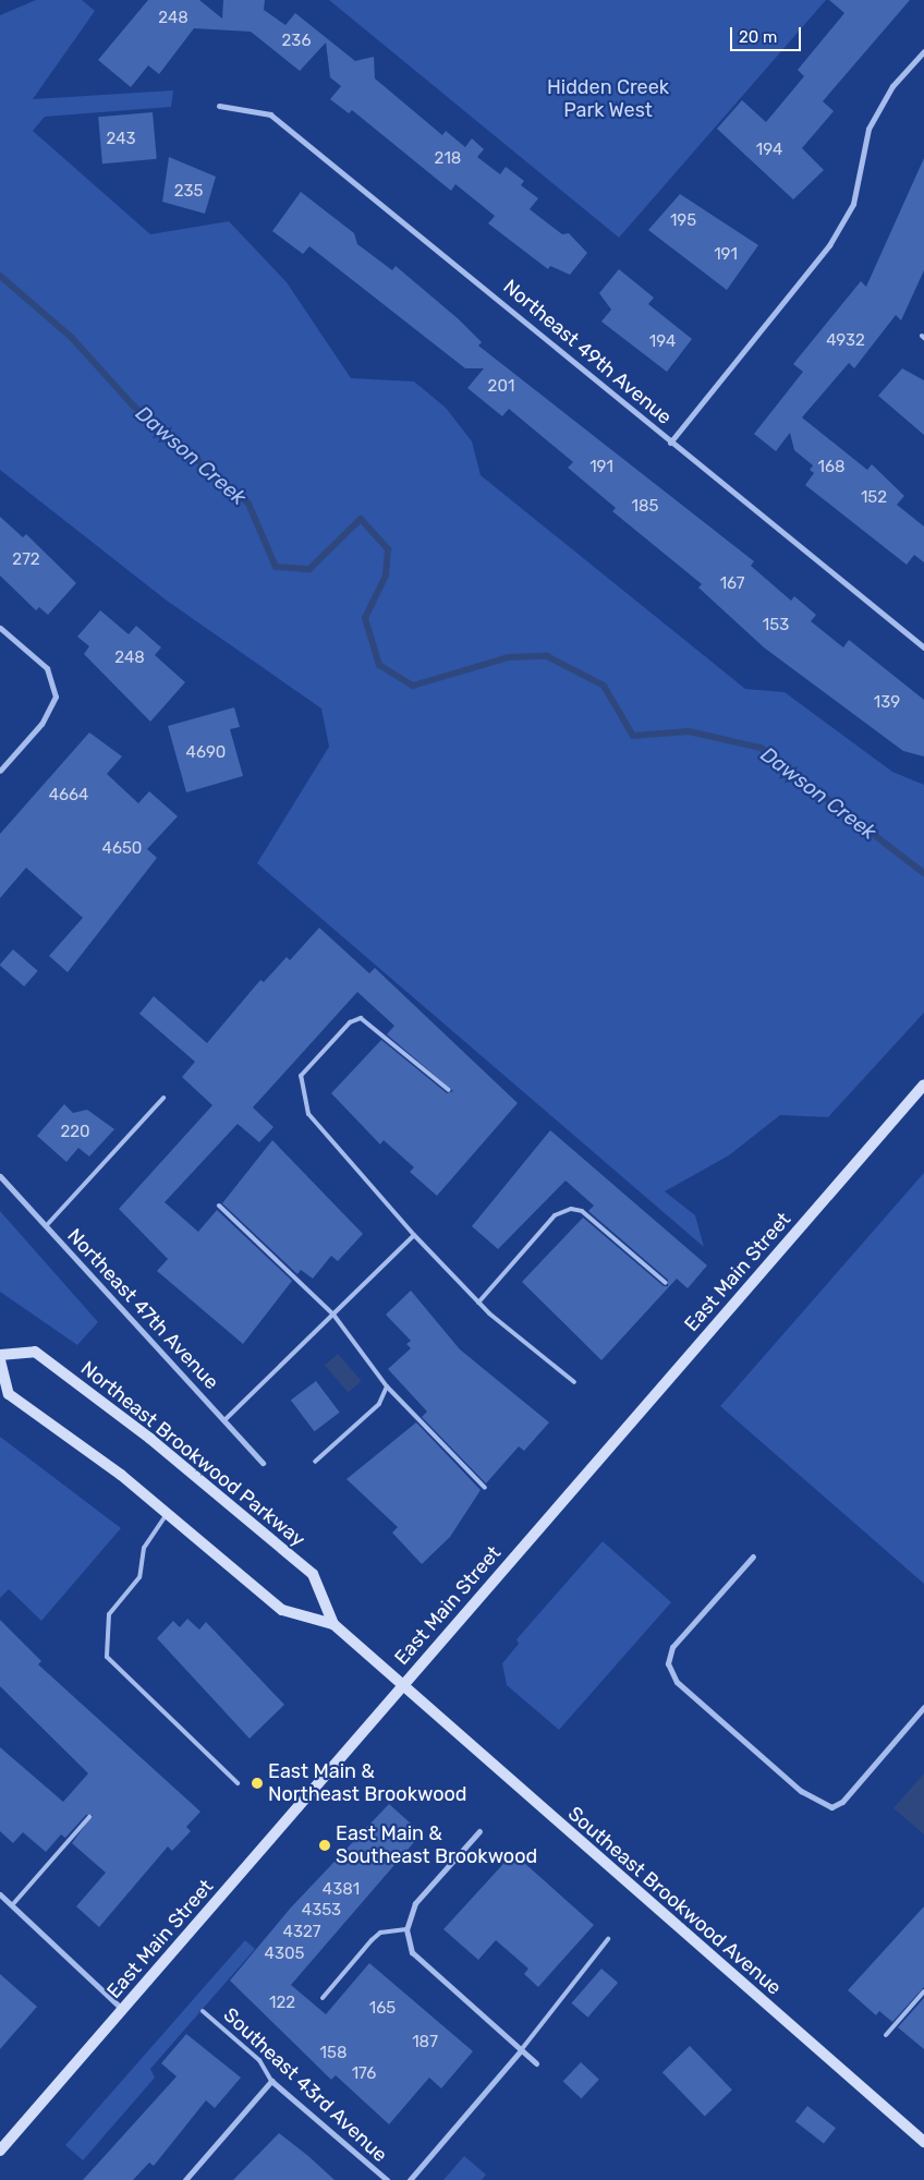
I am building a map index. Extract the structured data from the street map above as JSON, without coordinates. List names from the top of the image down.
{
  "streets": {
    "main road": ["East Main Street", "Northeast Brookwood Parkway", "Southeast Brookwood Avenue"],
    "street": ["Northeast 49th Avenue", "Northeast 47th Avenue", "Southeast 43rd Avenue"]
  },
  "crossings": [
    ["East Main Street", "Northeast Brookwood Parkway"],
    ["East Main Street", "Southeast Brookwood Avenue"],
    ["Northeast Brookwood Parkway", "Southeast Brookwood Avenue"]
  ],
  "water": ["Dawson Creek"],
  "parks": ["Hidden Creek Park West"],
  "places": ["East Main & Northeast Brookwood", "East Main & Southeast Brookwood"],
  "house_numbers": [
    "248",
    "236",
    "243",
    "194",
    "218",
    "235",
    "195",
    "191",
    "4932",
    "194",
    "201",
    "191",
    "168",
    "152",
    "185",
    "272",
    "167",
    "153",
    "248",
    "139",
    "4690",
    "4664",
    "4650",
    "220",
    "4381",
    "4353",
    "4327",
    "4305",
    "122",
    "165",
    "187",
    "158",
    "176"
  ],
  "scale_bar": "20 m"
}
